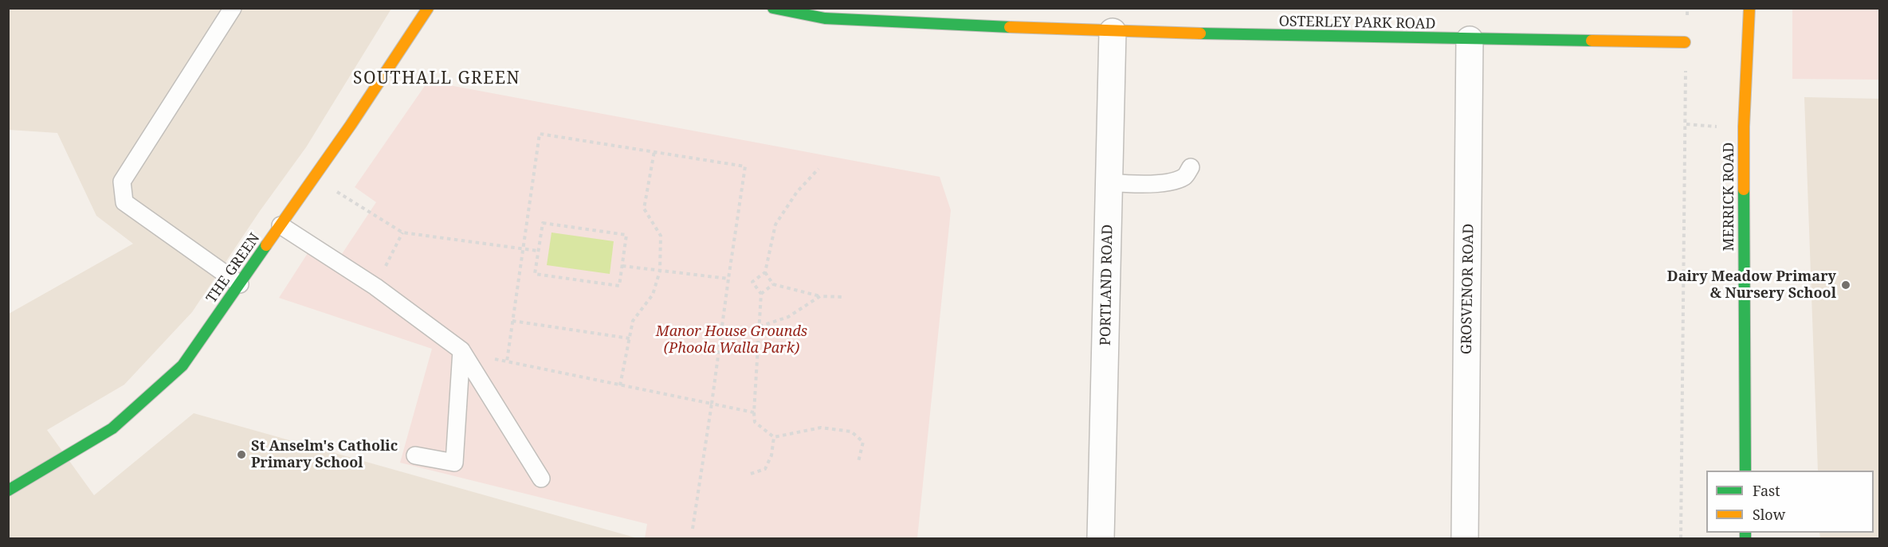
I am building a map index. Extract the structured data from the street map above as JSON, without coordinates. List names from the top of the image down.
{
  "streets": {
    "street": [
      "OSTERLEY PARK ROAD",
      "MERRICK ROAD",
      "THE GREEN",
      "PORTLAND ROAD",
      "GROSVENOR ROAD"
    ]
  },
  "crossings": [
    ["OSTERLEY PARK ROAD", "PORTLAND ROAD"],
    ["OSTERLEY PARK ROAD", "GROSVENOR ROAD"]
  ],
  "districts": ["SOUTHALL GREEN"],
  "parks": ["Manor House Grounds (Phoola Walla Park)"],
  "places": ["Dairy Meadow Primary & Nursery School", "St Anselm's Catholic Primary School"],
  "legend": ["Fast", "Slow"]
}
